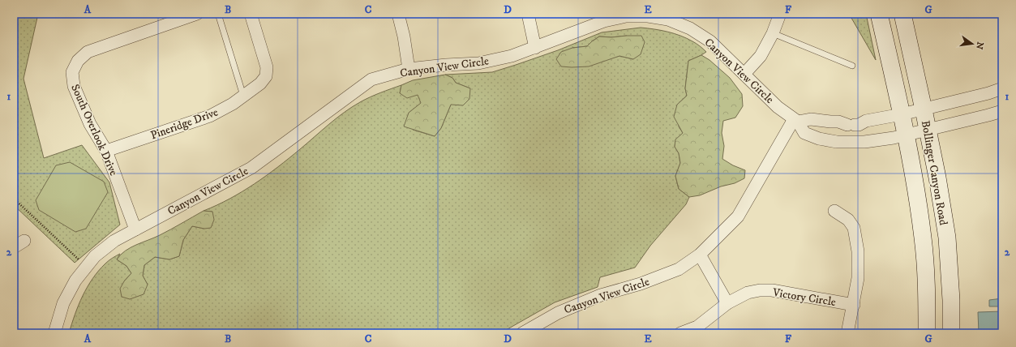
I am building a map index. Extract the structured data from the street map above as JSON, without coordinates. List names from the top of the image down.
{
  "streets": {
    "main road": ["Bollinger Canyon Road"],
    "street": [
      "Canyon View Circle",
      "Pineridge Drive",
      "South Overlook Drive",
      "Victory Circle"
    ]
  },
  "crossings": [
    ["Canyon View Circle", "South Overlook Drive"],
    ["Canyon View Circle", "Bollinger Canyon Road"],
    ["Pineridge Drive", "South Overlook Drive"]
  ],
  "north": "right",
  "grid": {
    "columns": [
      "A",
      "B",
      "C",
      "D",
      "E",
      "F",
      "G"
    ],
    "rows": ["1", "2"]
  }
}
